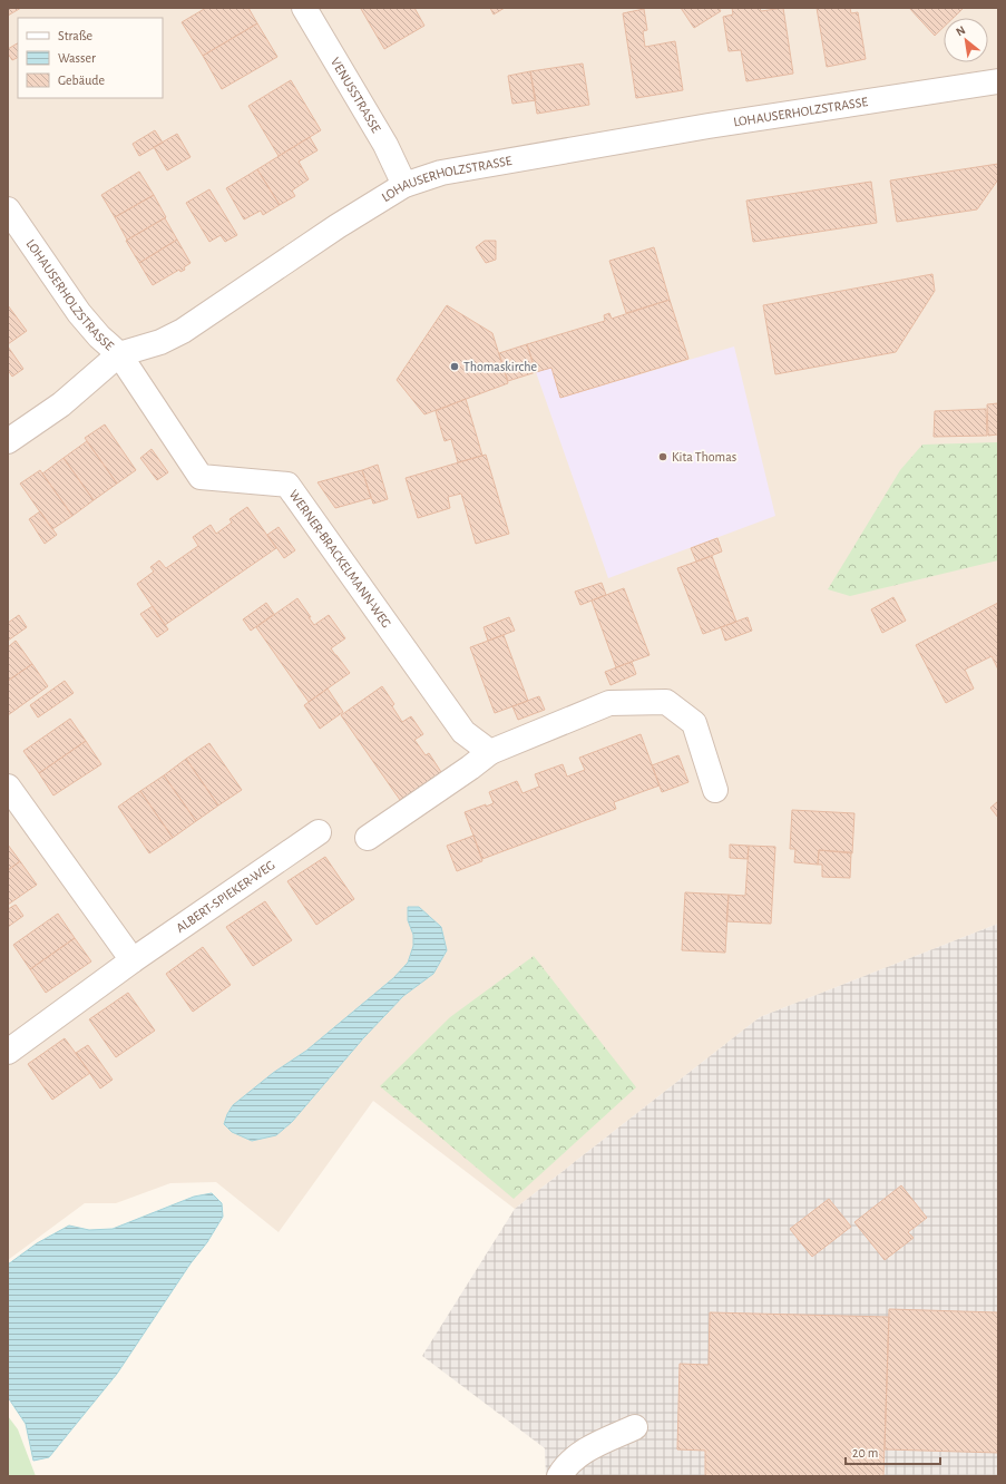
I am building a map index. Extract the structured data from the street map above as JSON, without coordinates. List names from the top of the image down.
{
  "streets": {
    "street": [
      "VENUSSTRASSE",
      "LOHAUSERHOLZSTRASSE",
      "WERNER-BRACKELMANN-WEG",
      "ALBERT-SPIEKER-WEG"
    ]
  },
  "crossings": [
    ["VENUSSTRASSE", "LOHAUSERHOLZSTRASSE"],
    ["LOHAUSERHOLZSTRASSE", "WERNER-BRACKELMANN-WEG"]
  ],
  "places": ["Thomaskirche", "Kita Thomas"],
  "legend": ["Straße", "Wasser", "Gebäude"],
  "scale_bar": "20 m",
  "north": "top left"
}
